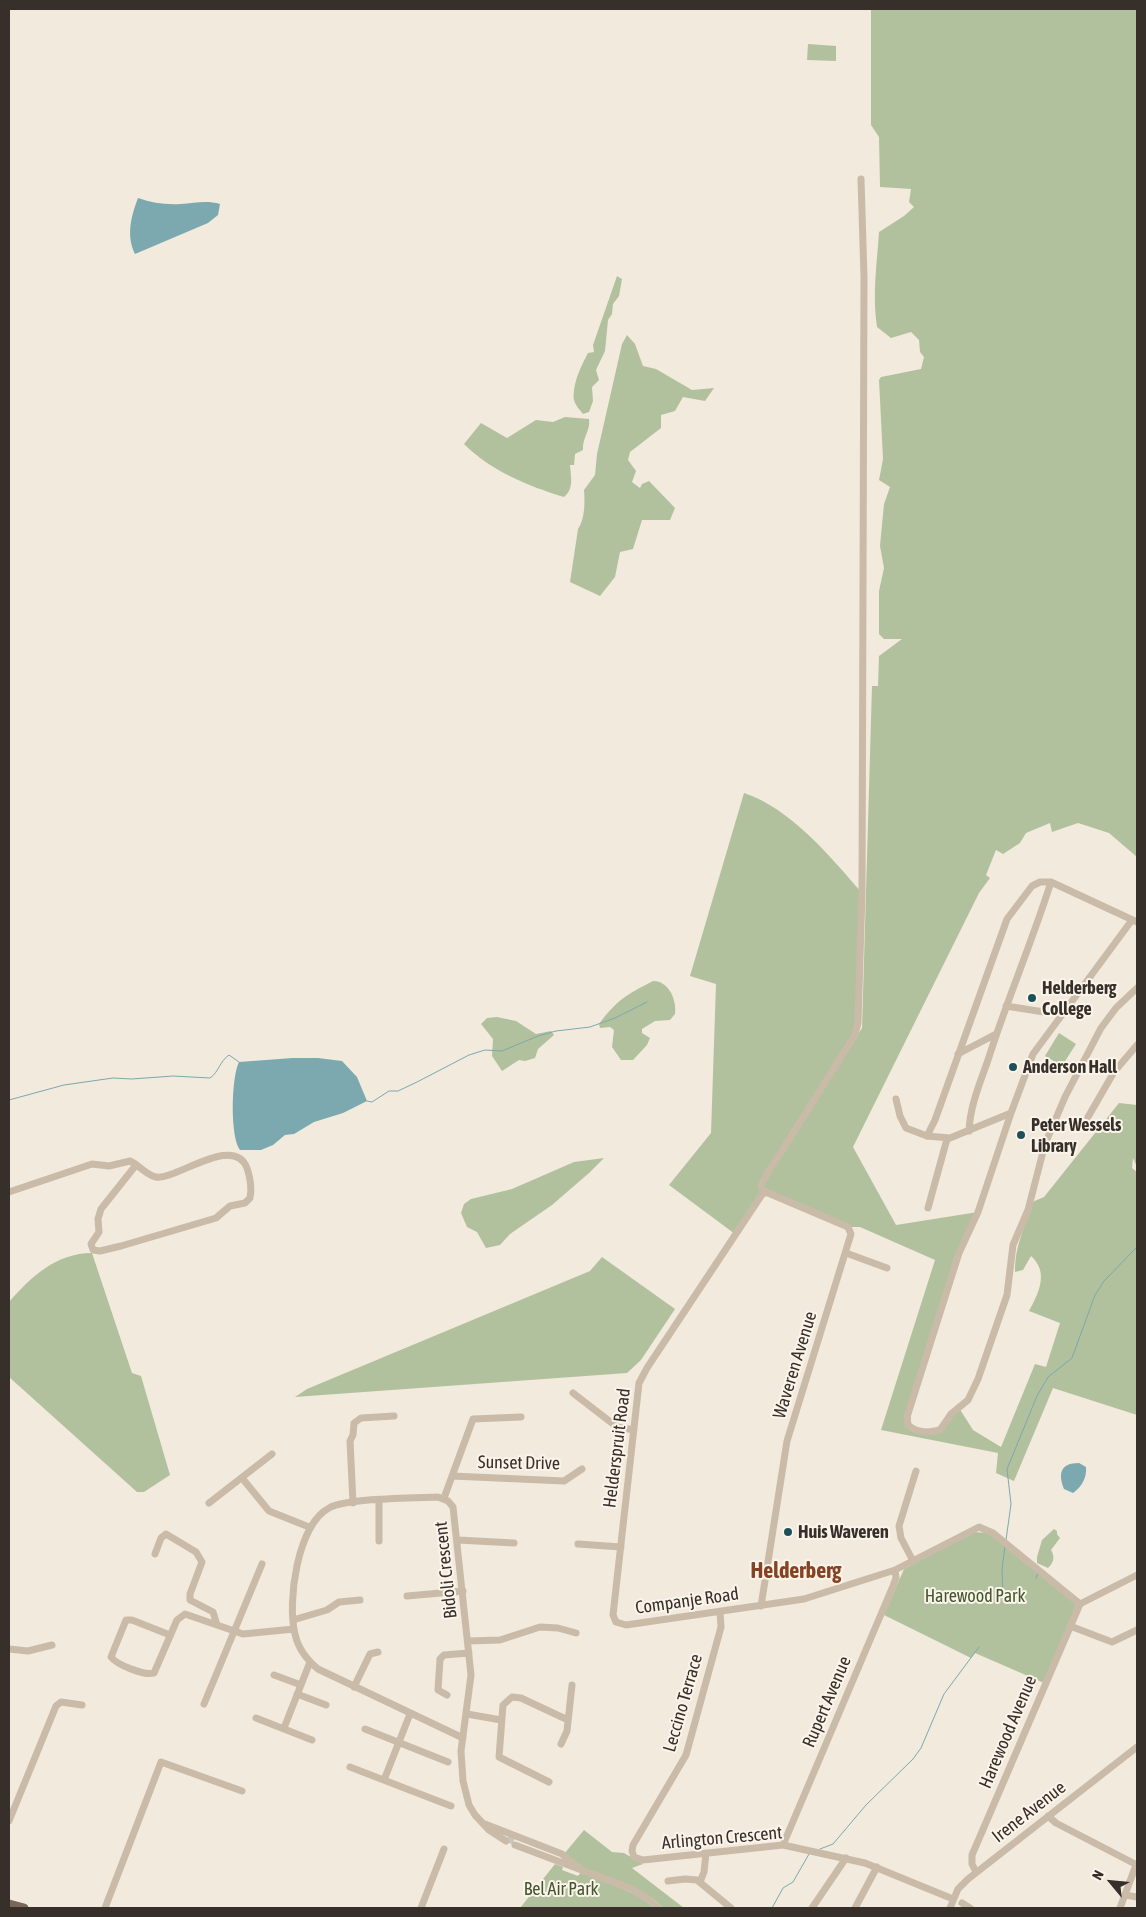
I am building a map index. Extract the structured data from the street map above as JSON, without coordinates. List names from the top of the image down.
{
  "streets": {
    "street": [
      "Waveren Avenue",
      "Helderspruit Road",
      "Sunset Drive",
      "Bidoli Crescent",
      "Companje Road",
      "Rupert Avenue",
      "Leccino Terrace",
      "Harewood Avenue",
      "Irene Avenue",
      "Arlington Crescent"
    ]
  },
  "crossings": [
    ["Waveren Avenue", "Helderspruit Road"],
    ["Waveren Avenue", "Companje Road"],
    ["Helderspruit Road", "Companje Road"],
    ["Companje Road", "Rupert Avenue"],
    ["Companje Road", "Leccino Terrace"],
    ["Companje Road", "Harewood Avenue"],
    ["Rupert Avenue", "Arlington Crescent"],
    ["Leccino Terrace", "Arlington Crescent"],
    ["Harewood Avenue", "Irene Avenue"],
    ["Irene Avenue", "Arlington Crescent"]
  ],
  "districts": ["Helderberg"],
  "parks": ["Harewood Park", "Bel Air Park"],
  "places": [
    "Helderberg College",
    "Anderson Hall",
    "Peter Wessels Library",
    "Huis Waveren"
  ],
  "north": "top left"
}
